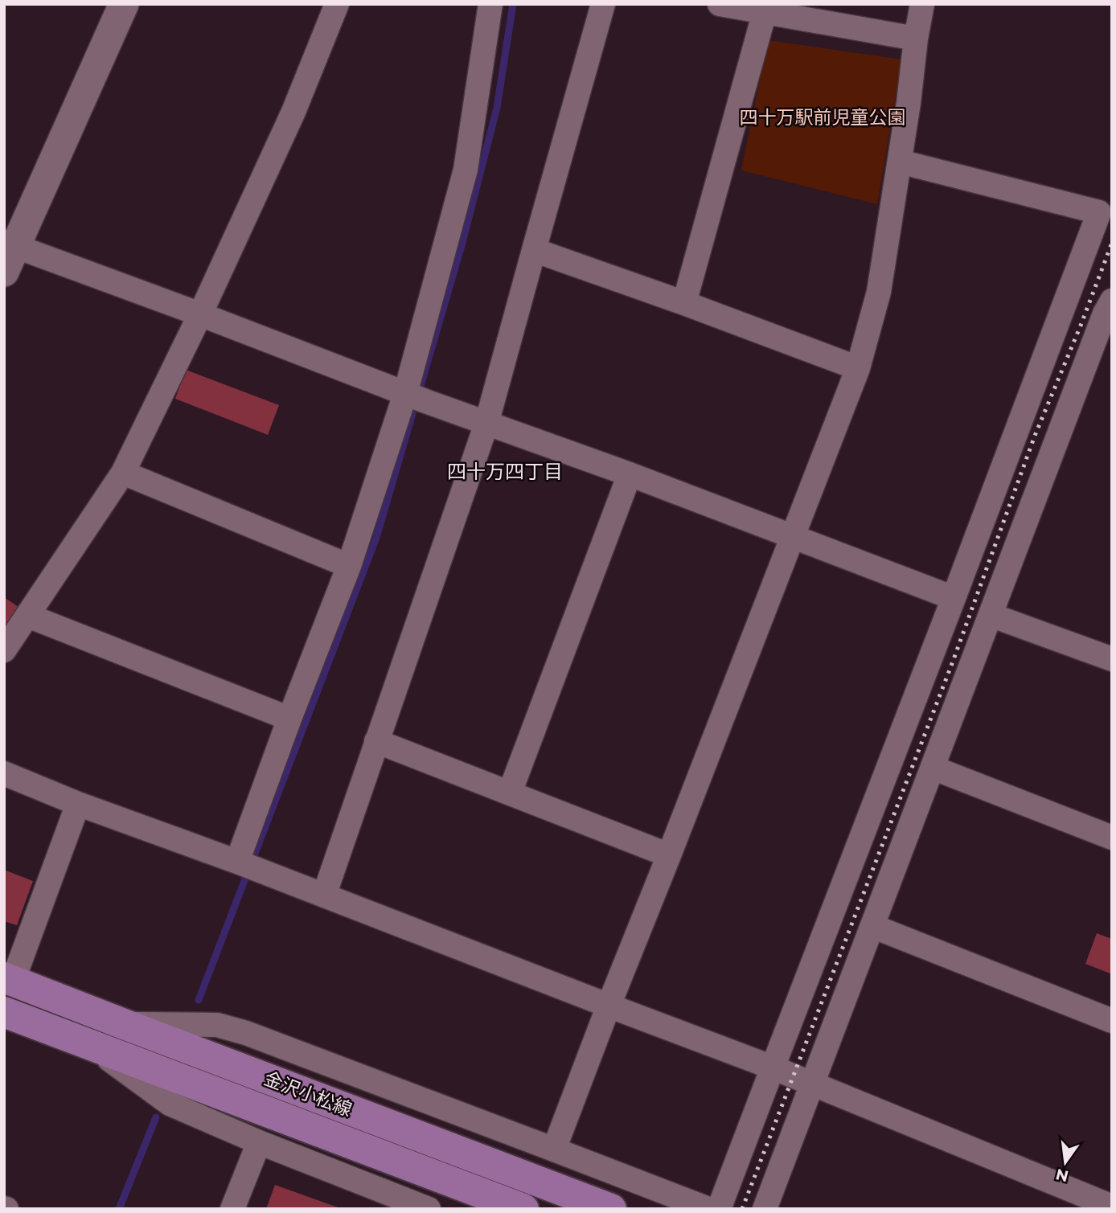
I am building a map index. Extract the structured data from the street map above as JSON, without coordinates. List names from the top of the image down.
{
  "streets": {
    "main road": ["金沢小松線"]
  },
  "districts": ["四十万四丁目"],
  "parks": ["四十万駅前児童公園"],
  "north": "bottom"
}
